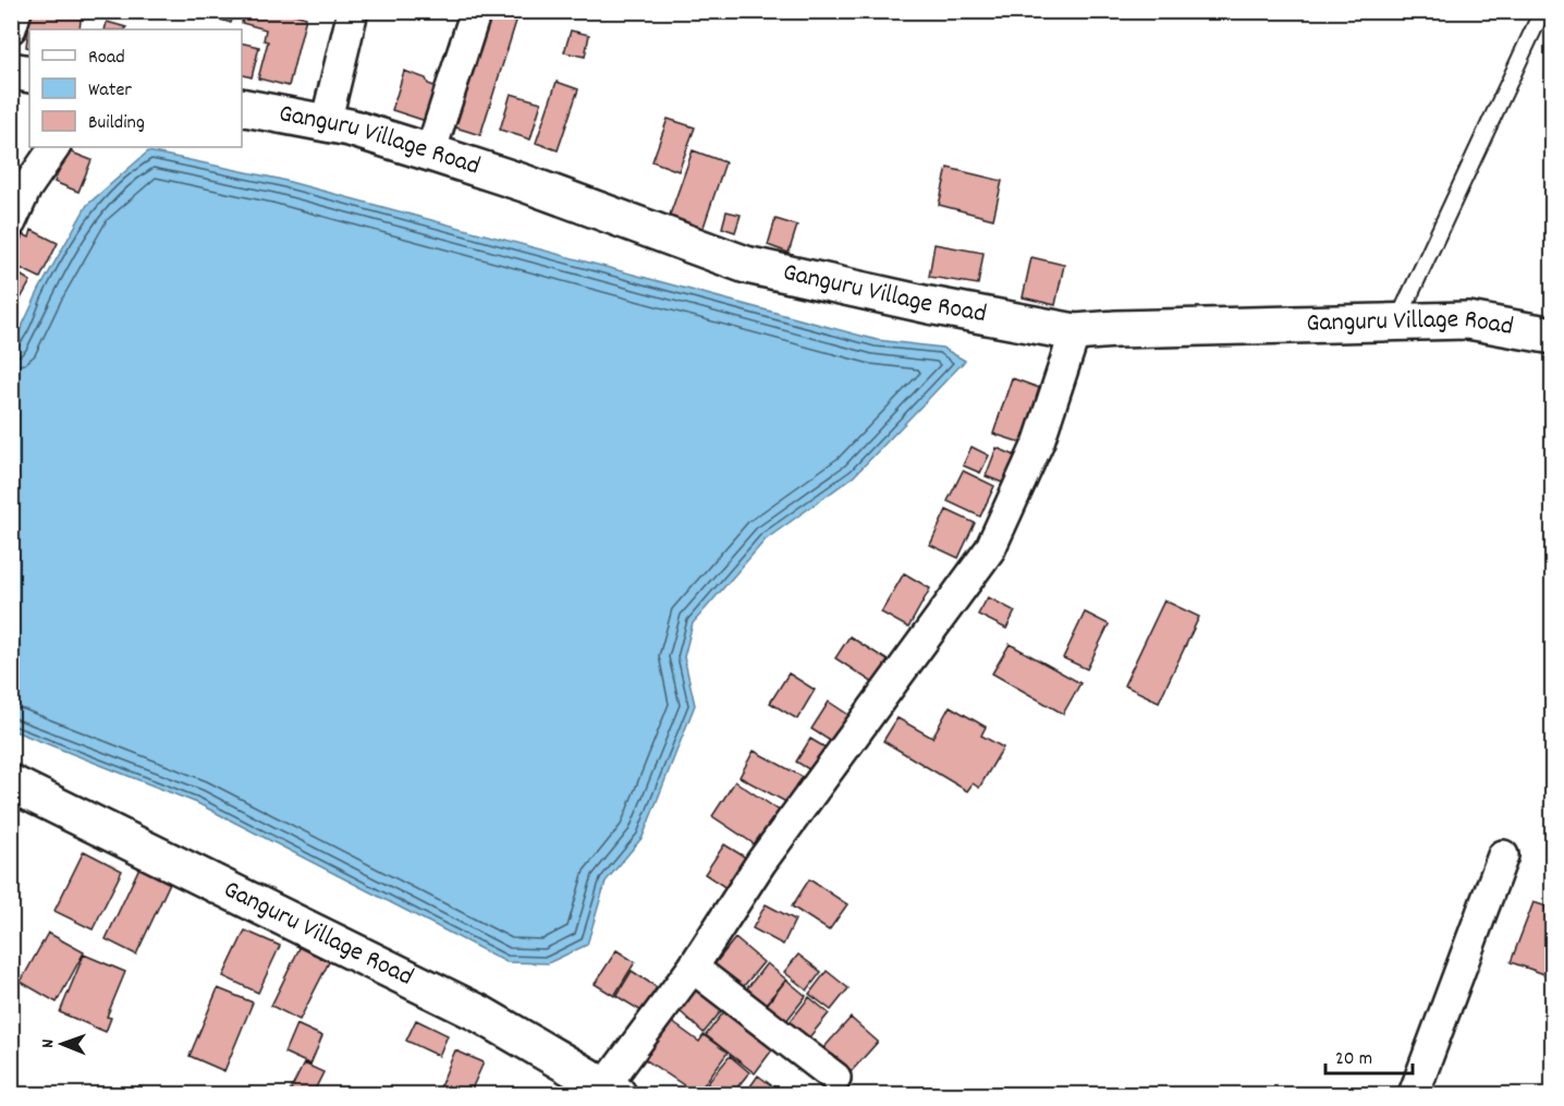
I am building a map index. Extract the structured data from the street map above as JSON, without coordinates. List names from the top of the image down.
{
  "streets": {
    "street": ["Ganguru Village Road"]
  },
  "legend": ["Road", "Water", "Building"],
  "scale_bar": "20 m",
  "north": "left"
}
